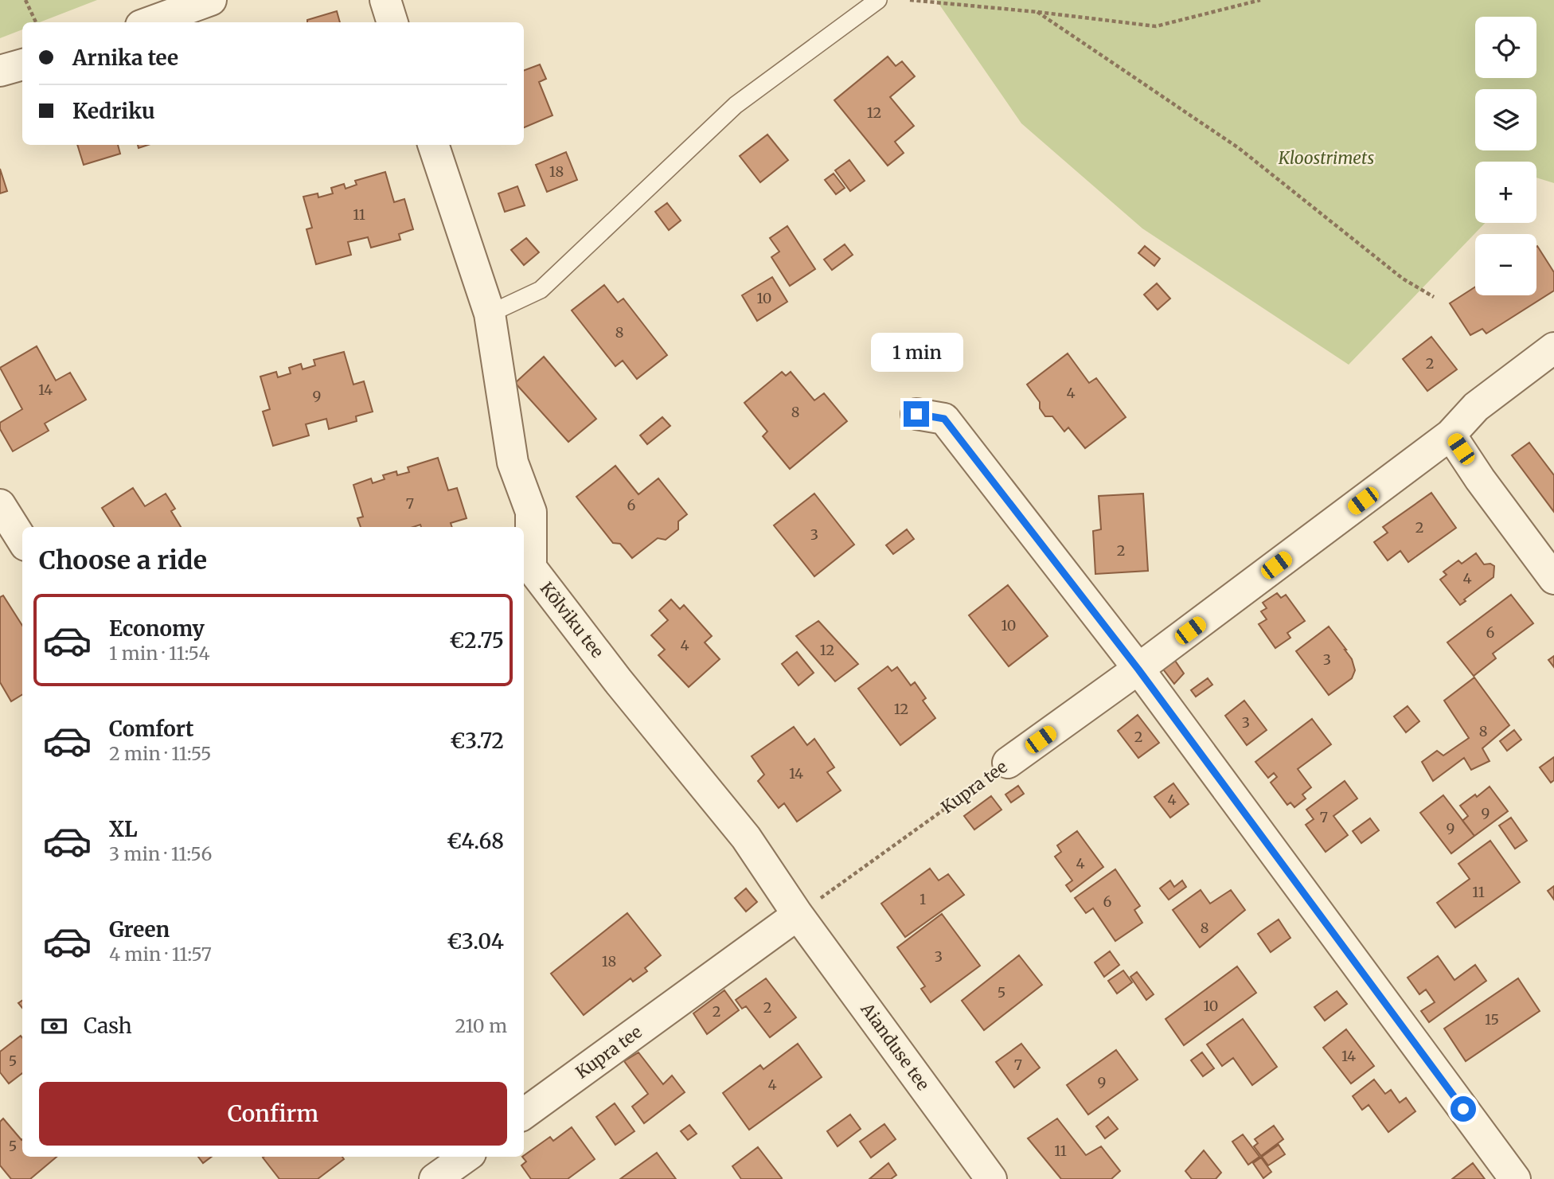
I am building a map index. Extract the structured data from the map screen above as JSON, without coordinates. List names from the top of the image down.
{
  "streets": {
    "street": ["Kõlviku tee", "Kupra tee", "Aianduse tee"]
  },
  "crossings": [
    ["Kõlviku tee", "Kupra tee"],
    ["Kõlviku tee", "Aianduse tee"],
    ["Kupra tee", "Aianduse tee"]
  ],
  "parks": ["Kloostrimets"],
  "house_numbers": [
    "12",
    "18",
    "11",
    "10",
    "8",
    "2",
    "14",
    "4",
    "9",
    "8",
    "7",
    "6",
    "2",
    "3",
    "2",
    "4",
    "10",
    "6",
    "4",
    "12",
    "3",
    "12",
    "3",
    "8",
    "2",
    "14",
    "4",
    "9",
    "7",
    "9",
    "4",
    "11",
    "1",
    "6",
    "8",
    "3",
    "18",
    "5",
    "10",
    "2",
    "2",
    "15",
    "14",
    "5",
    "7",
    "9",
    "4",
    "5",
    "11"
  ],
  "page": {
    "map_buttons": ["+", "−"],
    "banner": ["Arnika tee", "Kedriku"],
    "bubble": "1 min",
    "heading": "Choose a ride",
    "list": [
      {
        "name": "Economy",
        "note": "1 min · 11:54",
        "value": "€2.75"
      },
      {
        "name": "Comfort",
        "note": "2 min · 11:55",
        "value": "€3.72"
      },
      {
        "name": "XL",
        "note": "3 min · 11:56",
        "value": "€4.68"
      },
      {
        "name": "Green",
        "note": "4 min · 11:57",
        "value": "€3.04"
      }
    ],
    "pay": ["Cash", "210 m"],
    "buttons": "Confirm"
  }
}
